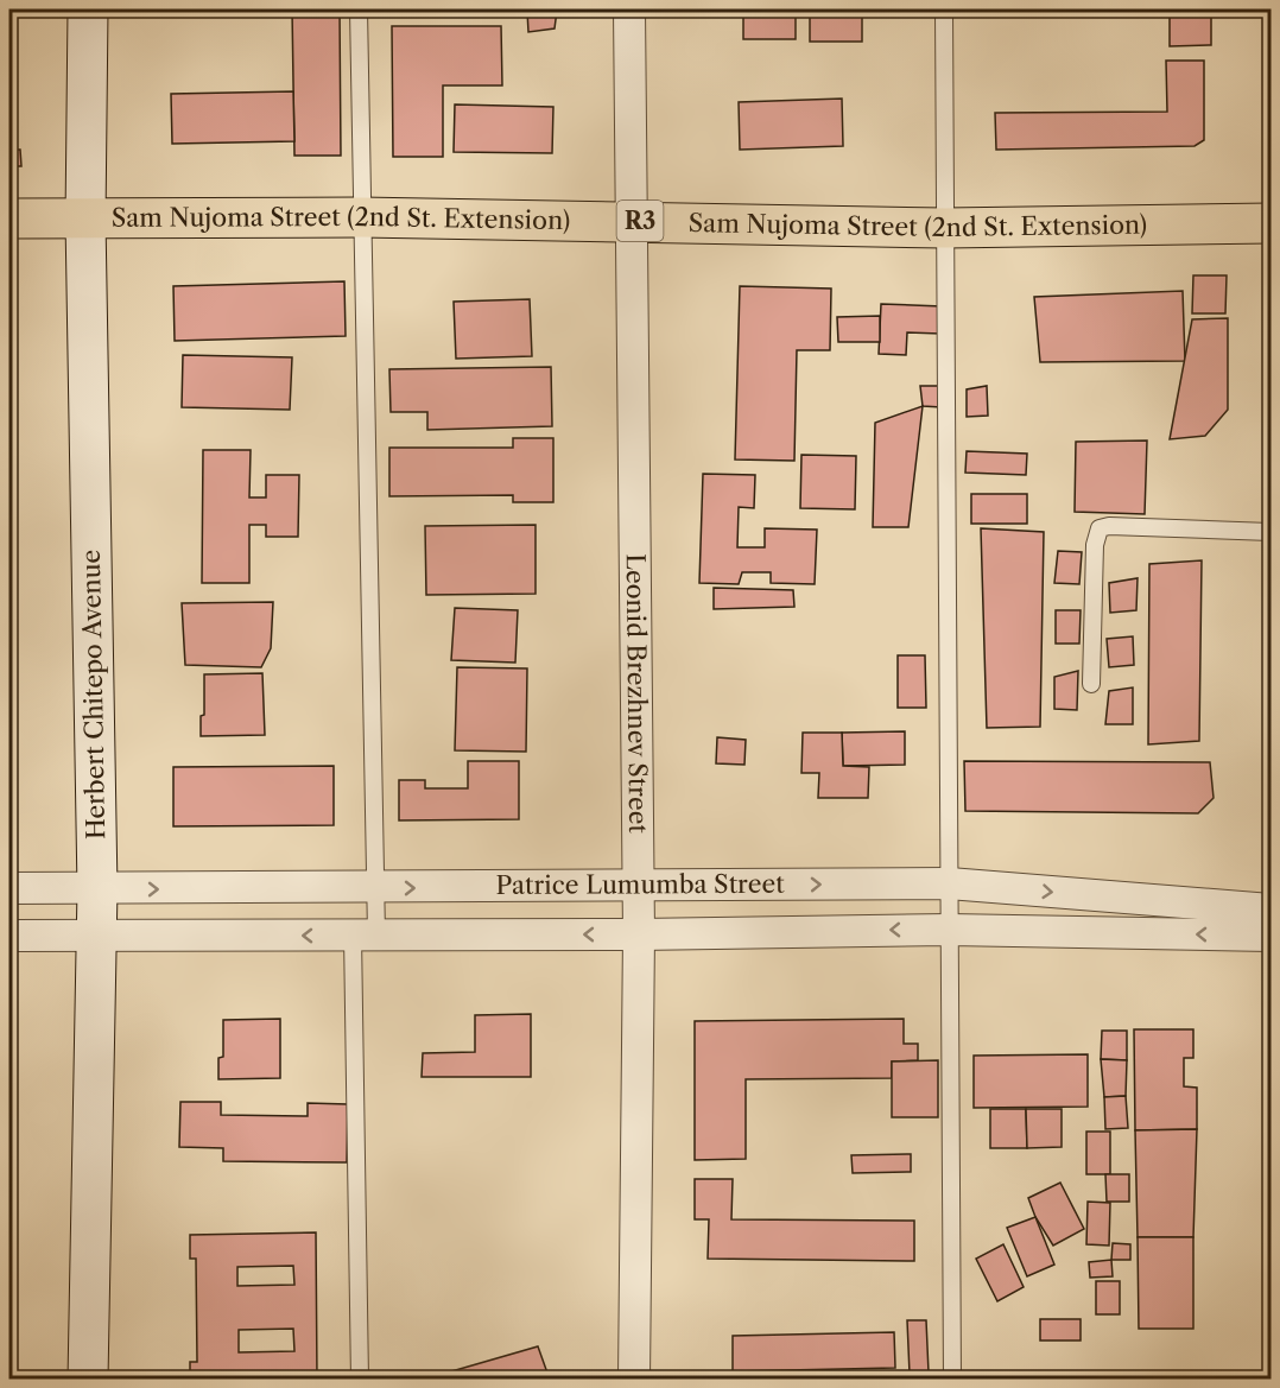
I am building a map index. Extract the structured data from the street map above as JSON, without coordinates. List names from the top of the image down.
{
  "streets": {
    "highway": ["Sam Nujoma Street (2nd St. Extension)", "R3"],
    "main road": ["Herbert Chitepo Avenue"],
    "street": ["Leonid Brezhnev Street", "Patrice Lumumba Street"]
  },
  "crossings": [
    ["Sam Nujoma Street (2nd St. Extension)", "Herbert Chitepo Avenue"],
    ["Sam Nujoma Street (2nd St. Extension)", "Leonid Brezhnev Street"],
    ["Herbert Chitepo Avenue", "Patrice Lumumba Street"],
    ["Leonid Brezhnev Street", "Patrice Lumumba Street"]
  ]
}
